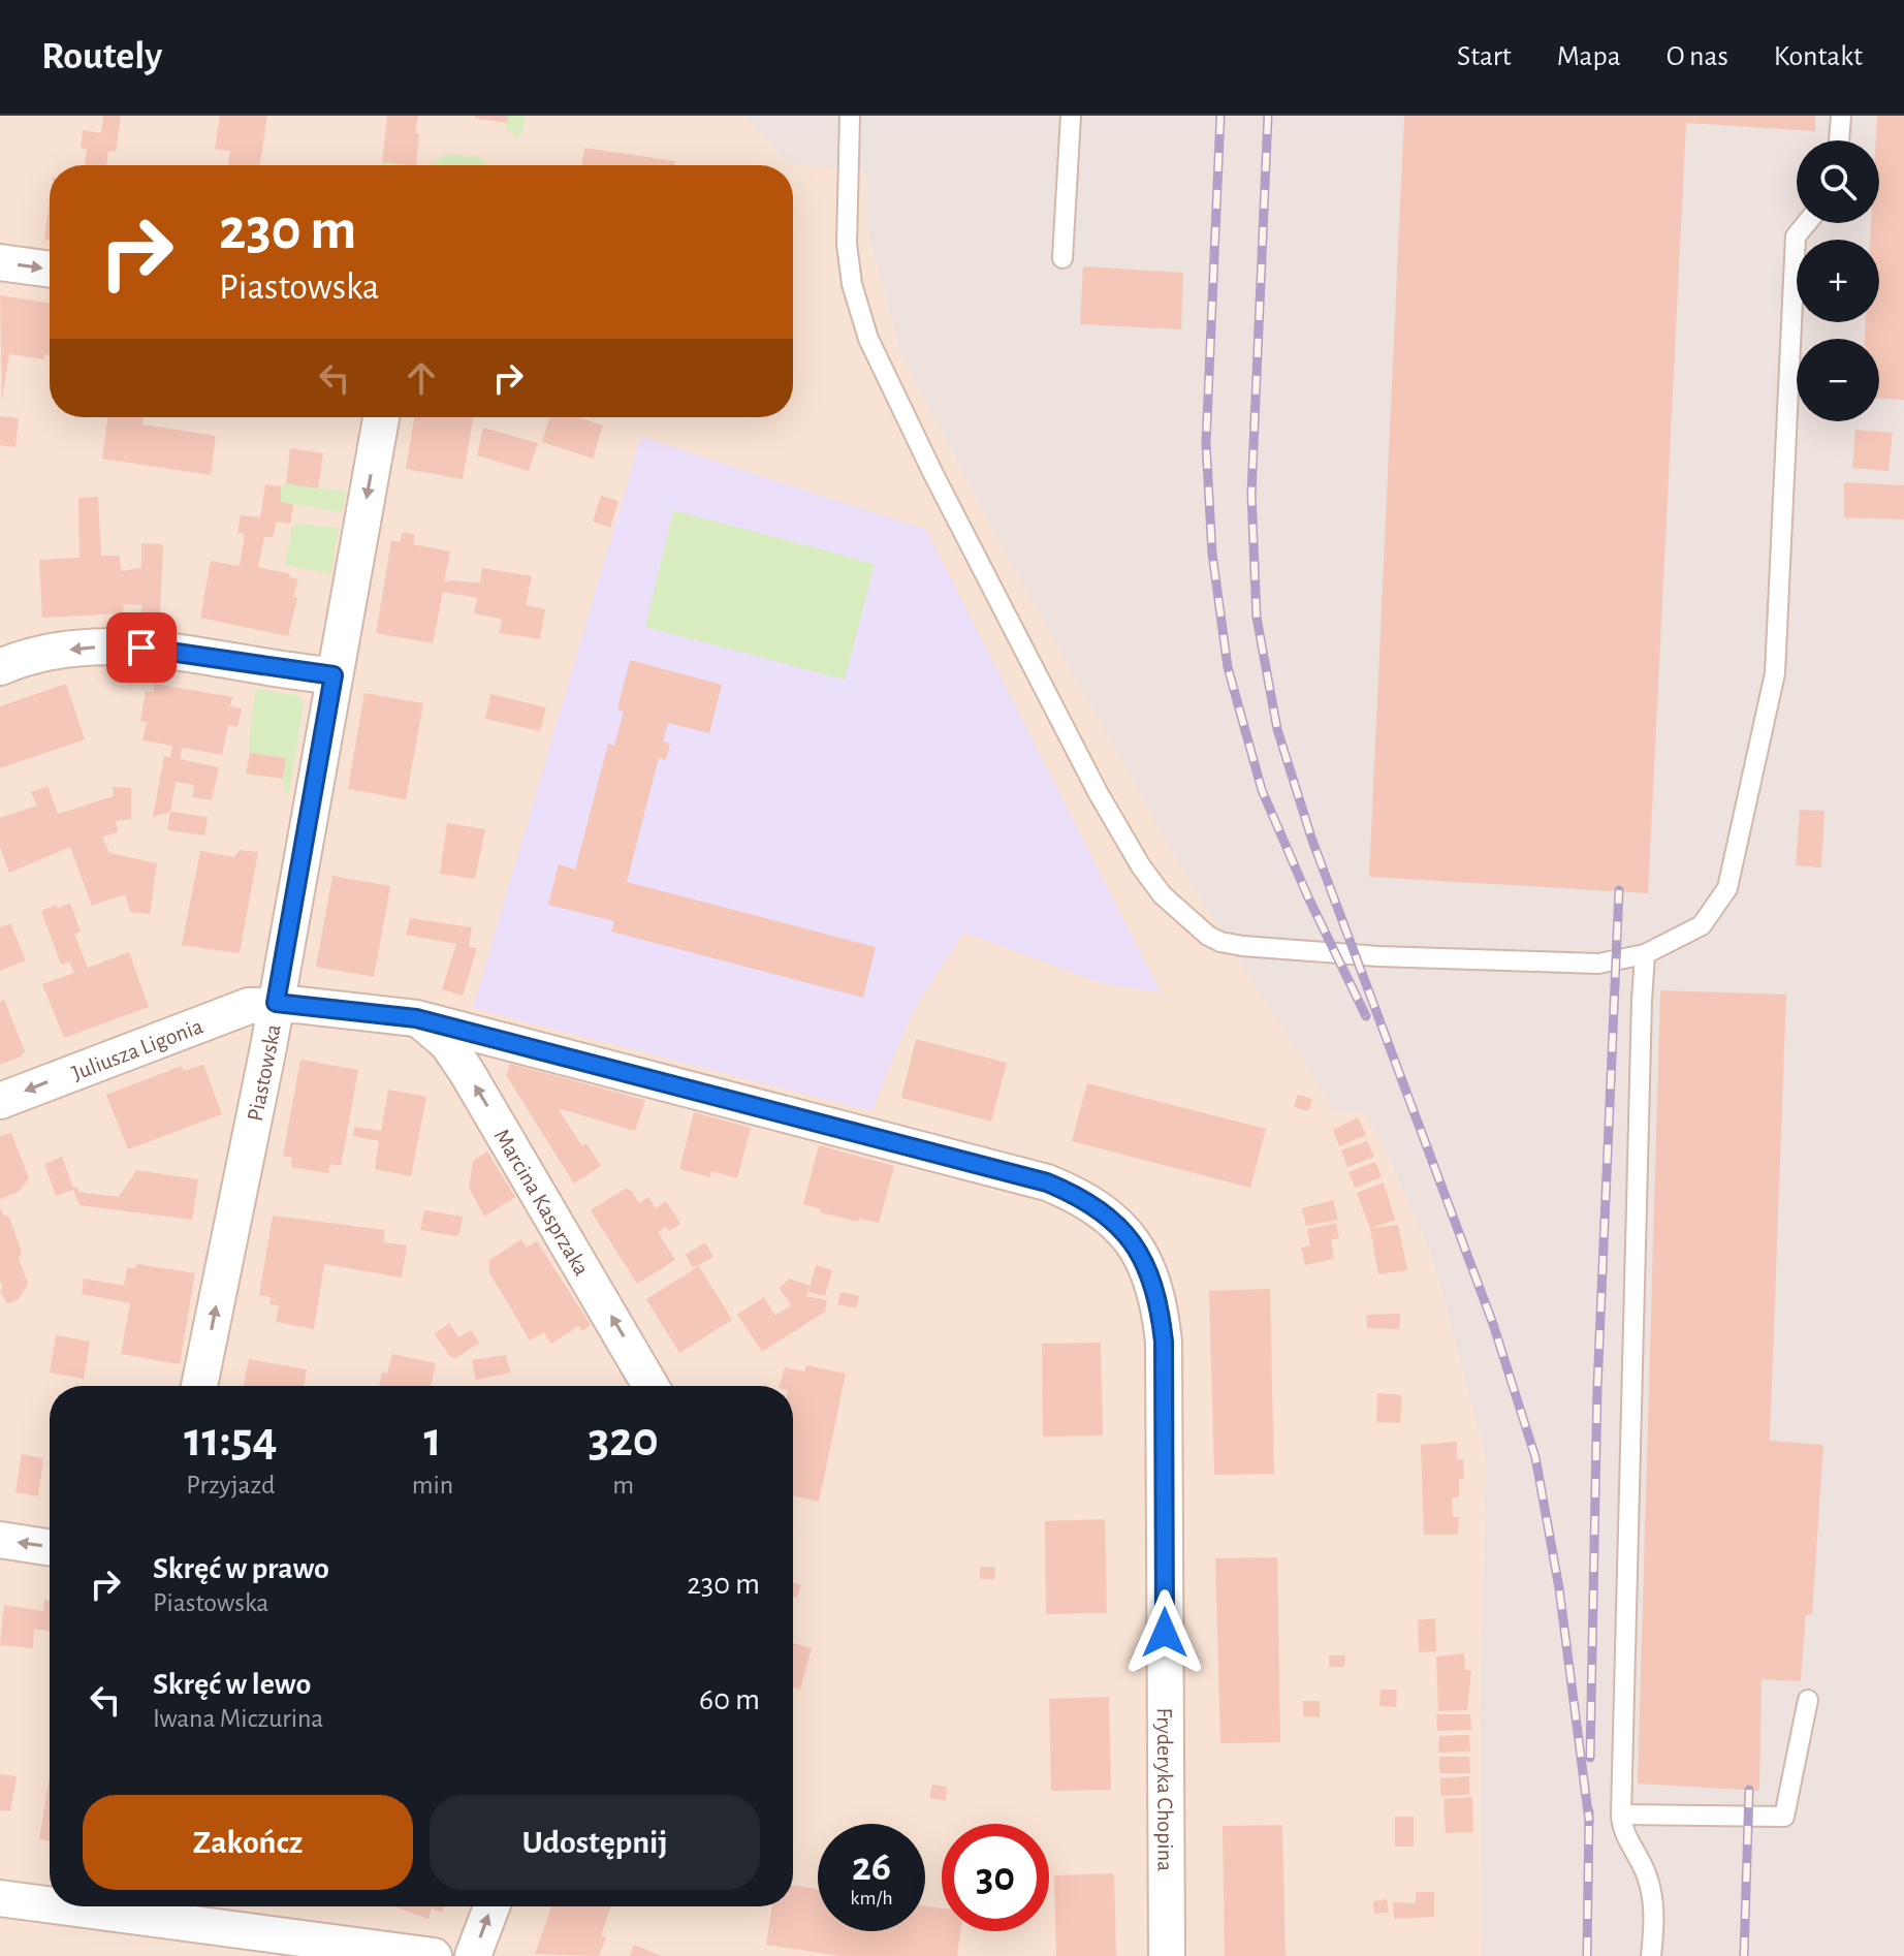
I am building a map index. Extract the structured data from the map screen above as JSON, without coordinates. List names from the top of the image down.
{
  "streets": {
    "street": [
      "Juliusza Ligonia",
      "Piastowska",
      "Marcina Kasprzaka",
      "Fryderyka Chopina"
    ]
  },
  "crossings": [
    ["Juliusza Ligonia", "Piastowska"],
    ["Juliusza Ligonia", "Fryderyka Chopina"],
    ["Piastowska", "Fryderyka Chopina"],
    ["Marcina Kasprzaka", "Fryderyka Chopina"]
  ],
  "one_way": ["Juliusza Ligonia", "Marcina Kasprzaka"],
  "page": {
    "header": "Routely",
    "nav": [
      "Start",
      "Mapa",
      "O nas",
      "Kontakt"
    ],
    "map_buttons": ["+", "−"],
    "turn": ["230 m", "Piastowska"],
    "eta": [
      "11:54",
      "Przyjazd",
      "1",
      "min",
      "320",
      "m"
    ],
    "list": [
      {
        "name": "Skręć w prawo",
        "note": "Piastowska",
        "value": "230 m"
      },
      {
        "name": "Skręć w lewo",
        "note": "Iwana Miczurina",
        "value": "60 m"
      }
    ],
    "buttons": ["Zakończ", "Udostępnij"],
    "speed": "26 km/h",
    "limit": "30"
  }
}
